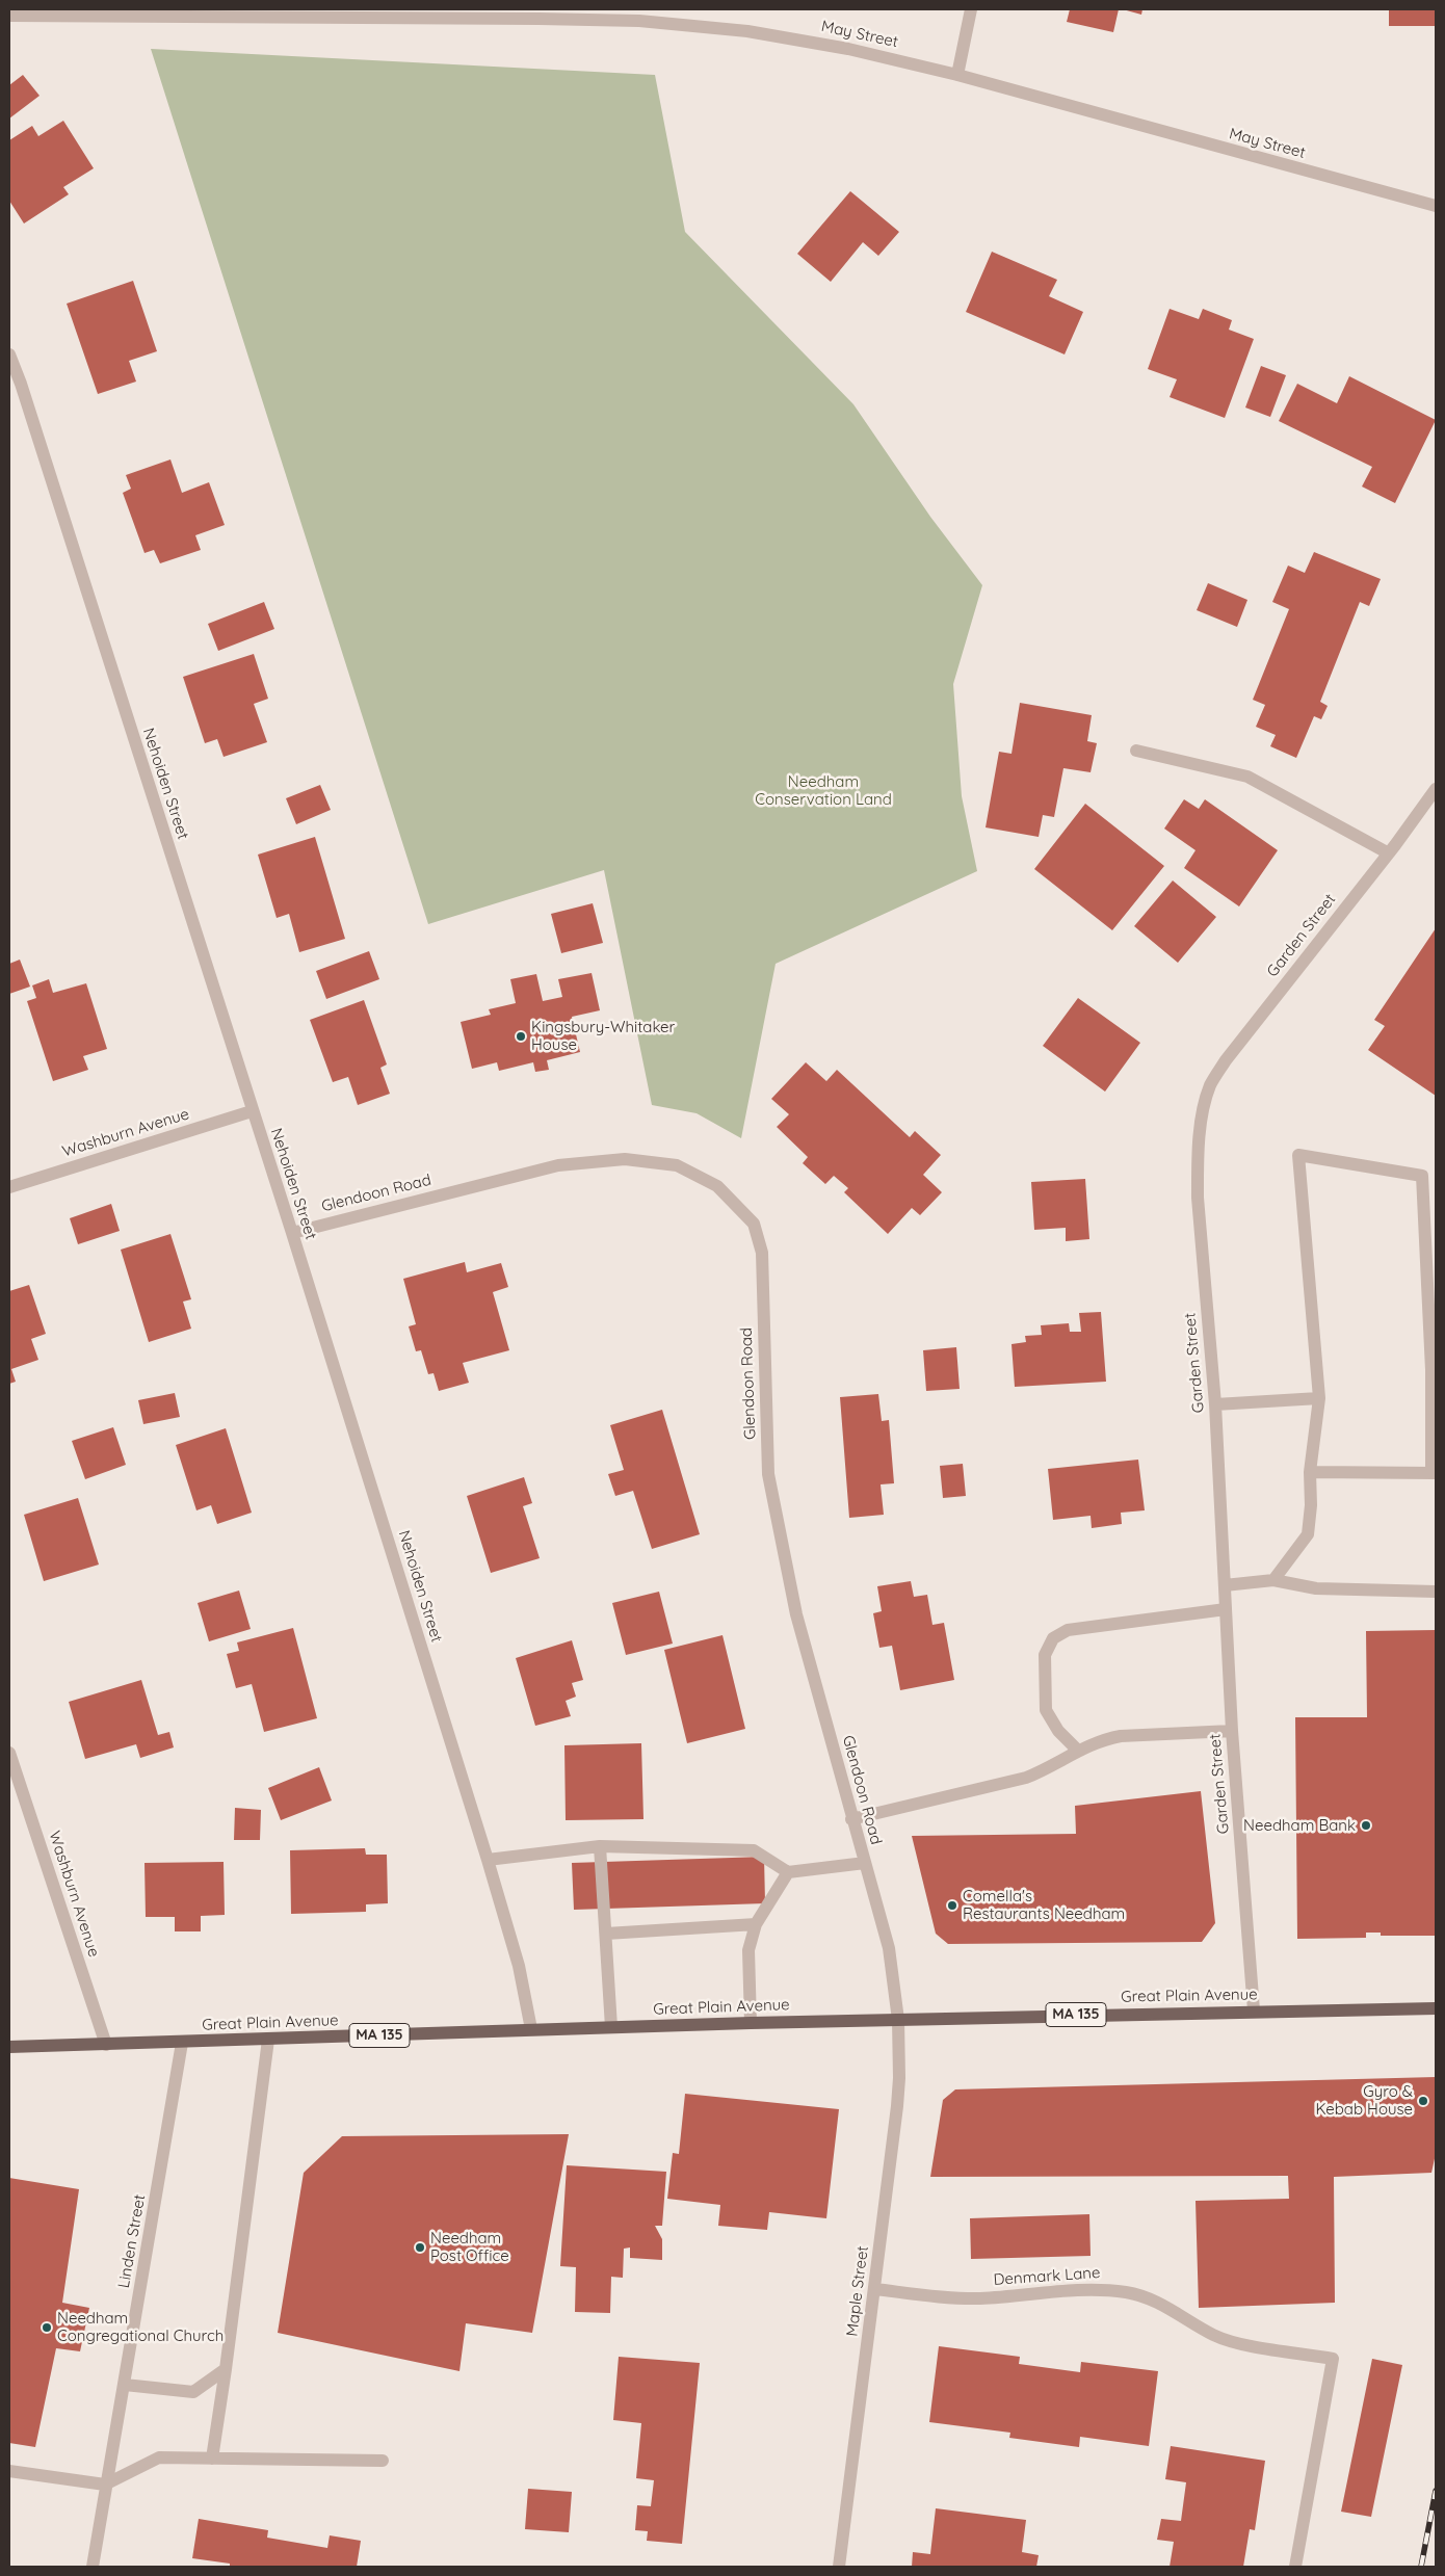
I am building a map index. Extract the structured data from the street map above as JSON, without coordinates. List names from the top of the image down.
{
  "streets": {
    "main road": ["Great Plain Avenue", "MA 135"],
    "street": [
      "May Street",
      "Nehoiden Street",
      "Garden Street",
      "Washburn Avenue",
      "Glendoon Road",
      "Linden Street",
      "Denmark Lane",
      "Maple Street"
    ]
  },
  "crossings": [
    ["Nehoiden Street", "Washburn Avenue"],
    ["Nehoiden Street", "Glendoon Road"],
    ["Nehoiden Street", "Great Plain Avenue"],
    ["Garden Street", "Great Plain Avenue"],
    ["Washburn Avenue", "Great Plain Avenue"],
    ["Glendoon Road", "Great Plain Avenue"],
    ["Glendoon Road", "Maple Street"],
    ["Great Plain Avenue", "Linden Street"],
    ["Great Plain Avenue", "Maple Street"],
    ["Denmark Lane", "Maple Street"]
  ],
  "parks": ["Needham Conservation Land"],
  "places": [
    "Kingsbury-Whitaker House",
    "Needham Bank",
    "Comella's Restaurants Needham",
    "Gyro & Kebab House",
    "Needham Post Office",
    "Needham Congregational Church"
  ]
}
